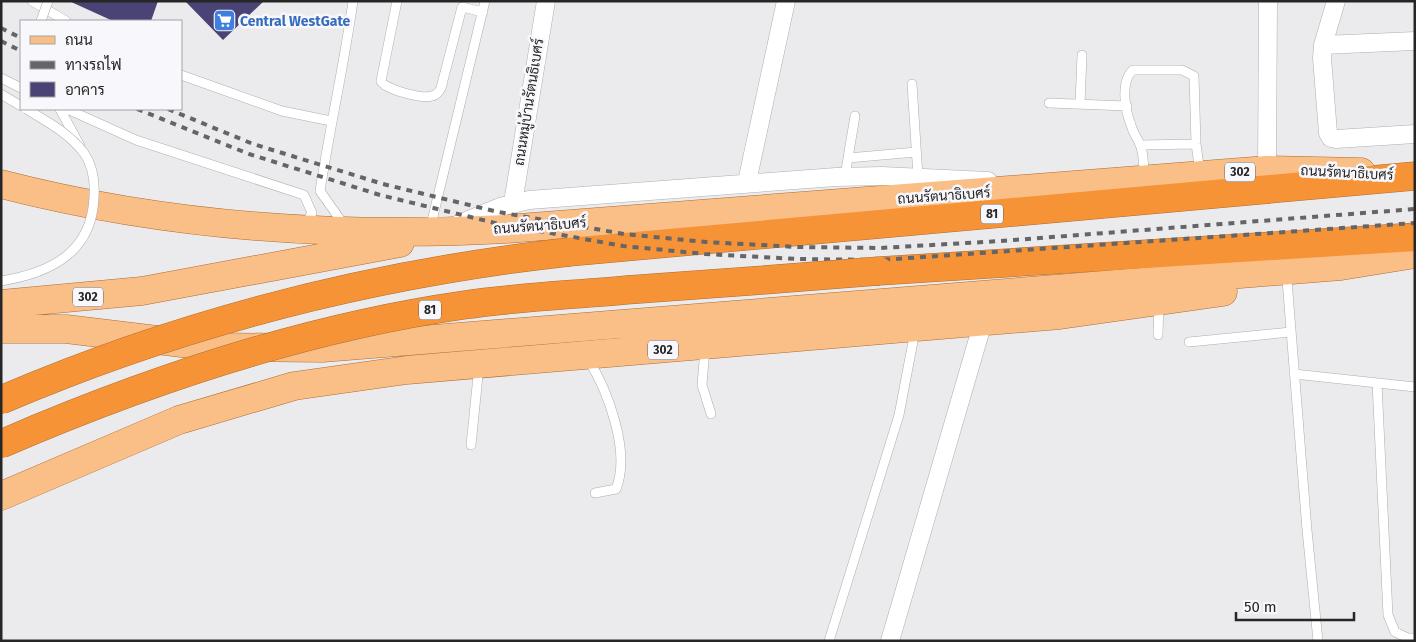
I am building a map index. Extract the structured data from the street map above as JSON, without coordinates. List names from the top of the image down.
{
  "streets": {
    "highway": ["81"],
    "main road": ["302", "ถนนรัตนาธิเบศร์"],
    "street": ["ถนนหมู่บ้านรัตนธิเบศร์"]
  },
  "crossings": [
    ["302", "ถนนรัตนาธิเบศร์"],
    ["ถนนรัตนาธิเบศร์", "81"]
  ],
  "places": {
    "supermarket": ["Central WestGate"]
  },
  "legend": ["ถนน", "ทางรถไฟ", "อาคาร"],
  "scale_bar": "50 m"
}
